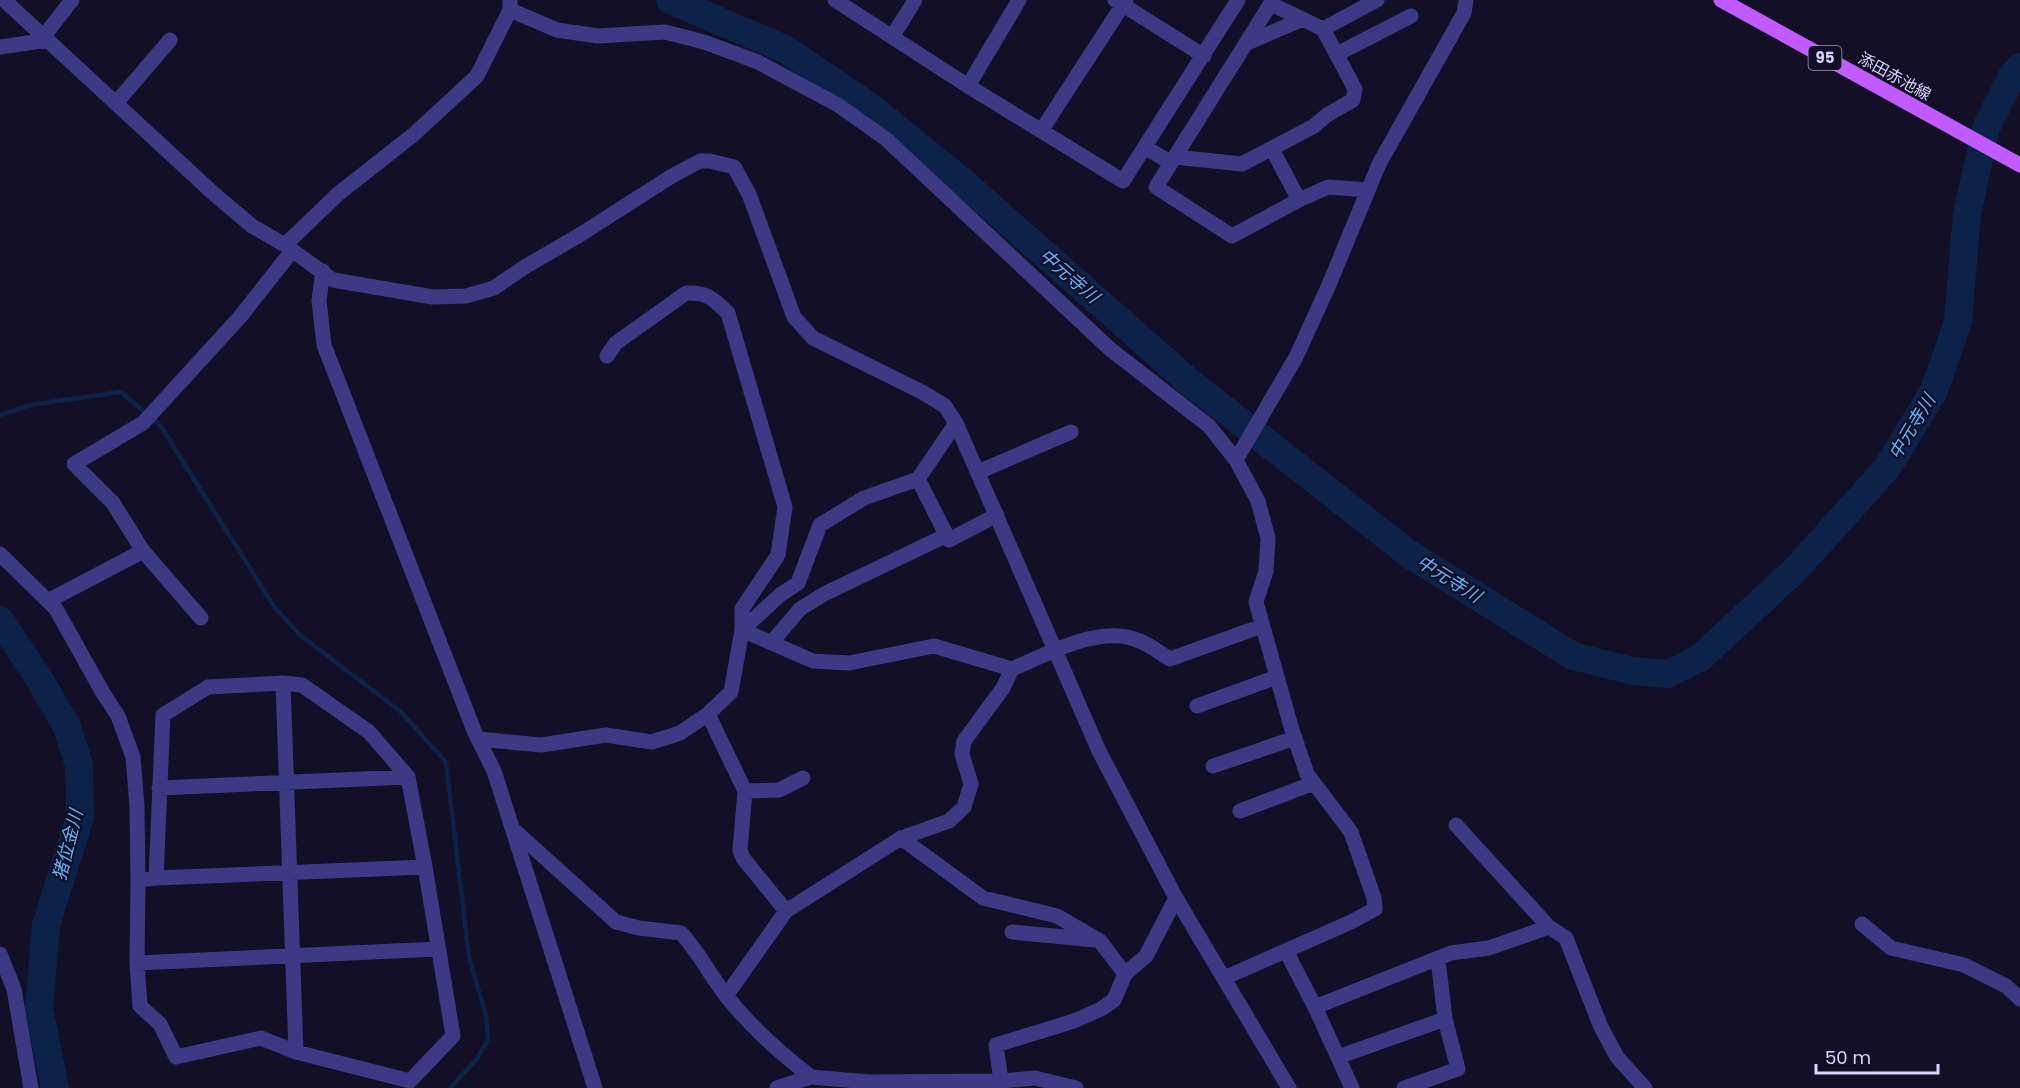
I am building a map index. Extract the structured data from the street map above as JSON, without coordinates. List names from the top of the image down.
{
  "streets": {
    "main road": ["95", "添田赤池線"]
  },
  "water": ["中元寺川", "猪位金川"],
  "scale_bar": "50 m"
}
